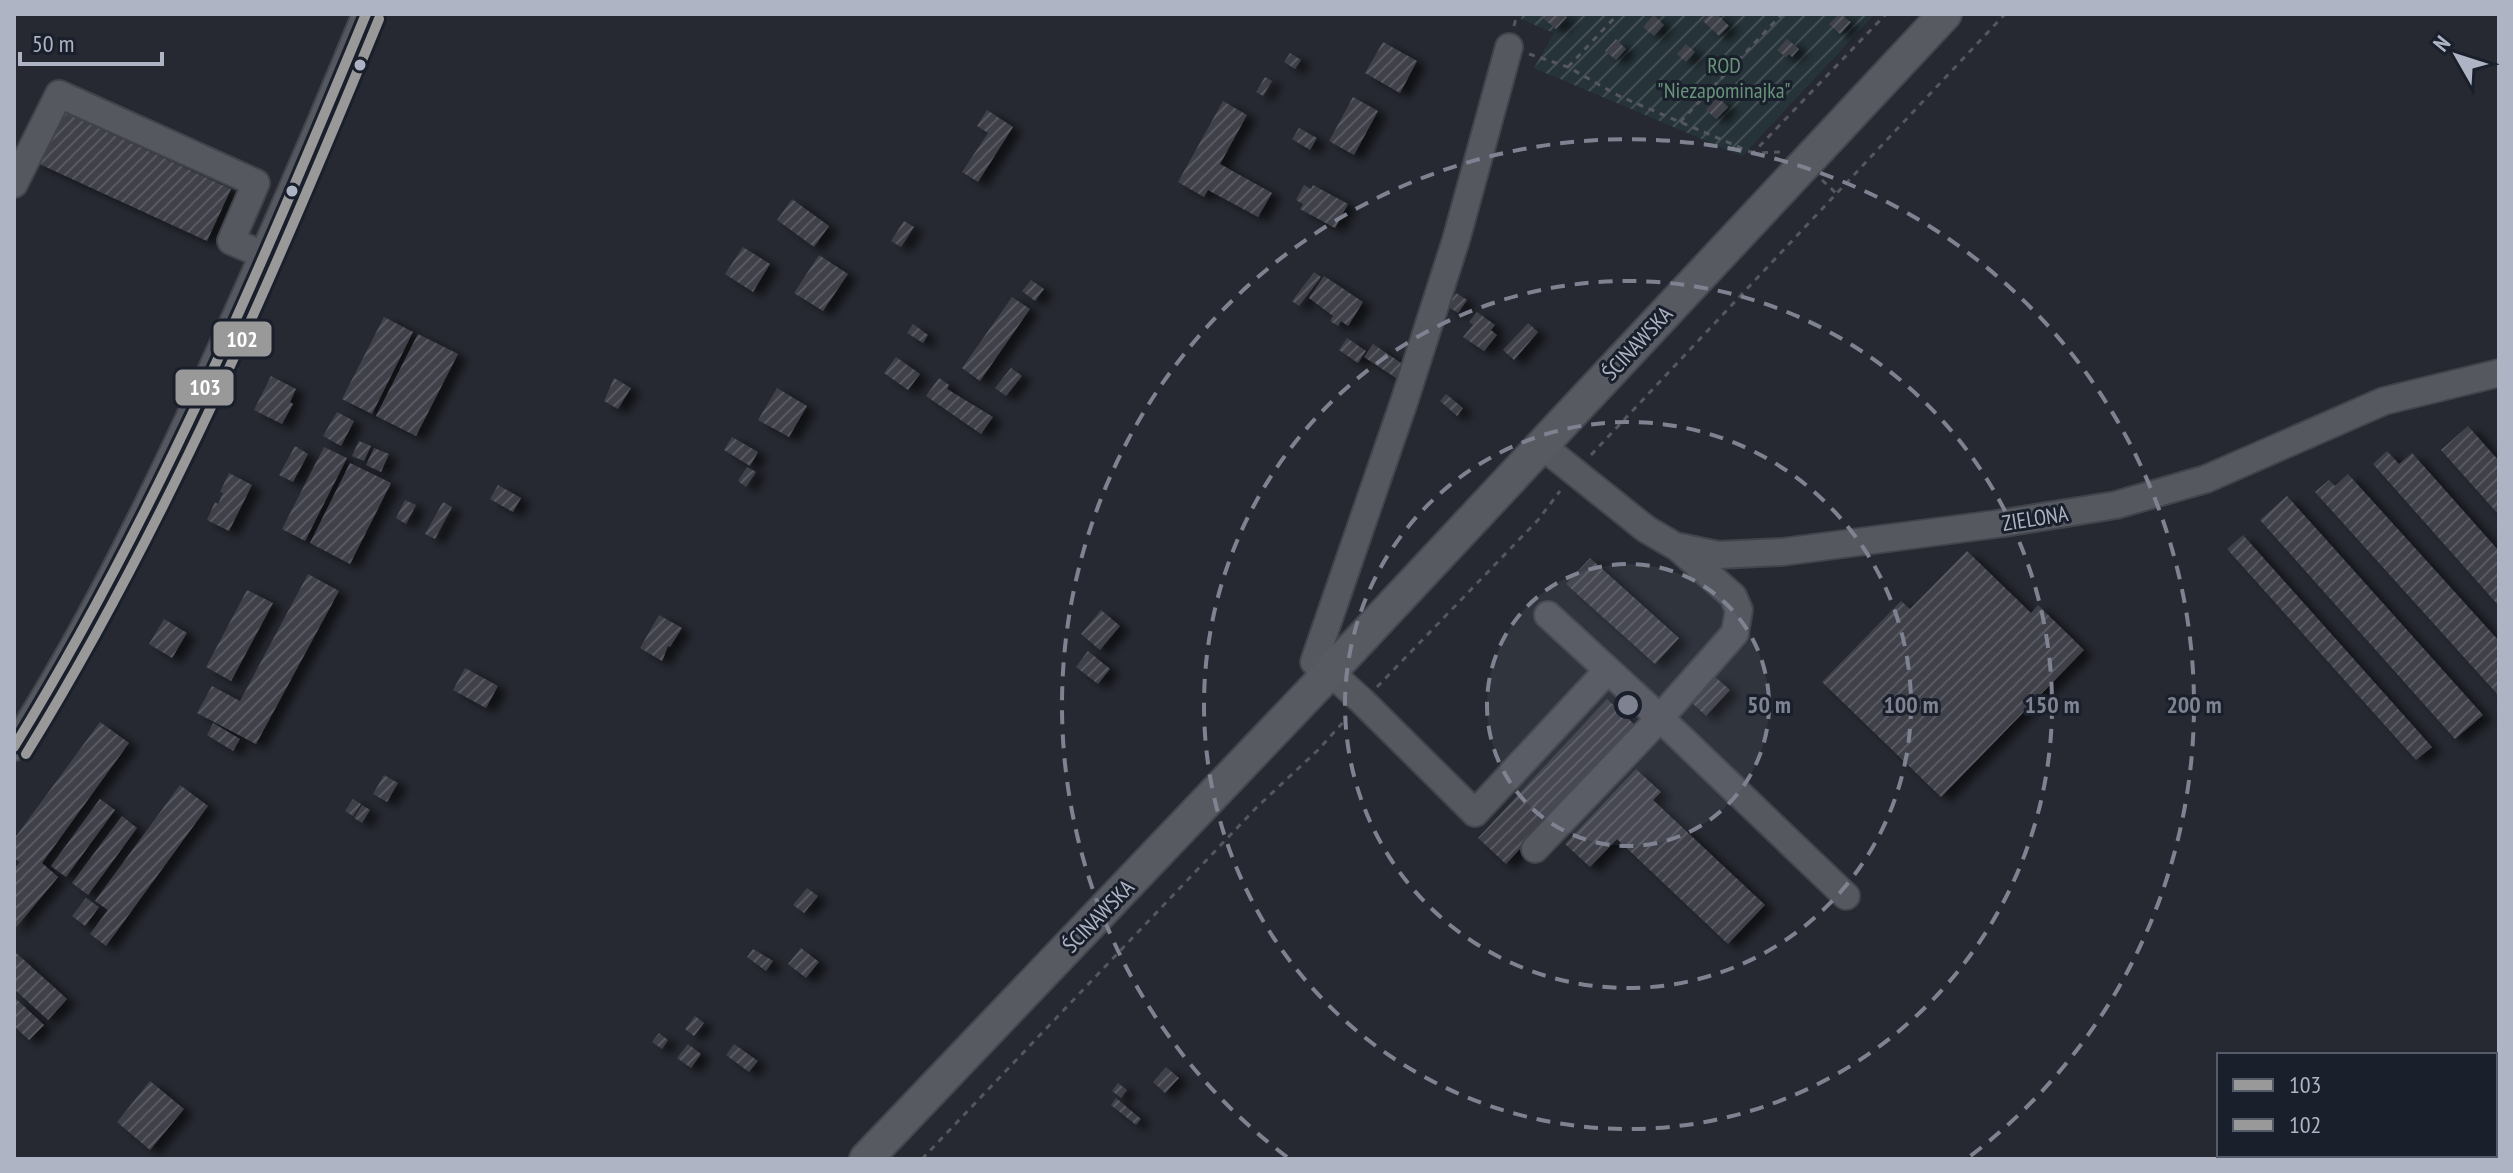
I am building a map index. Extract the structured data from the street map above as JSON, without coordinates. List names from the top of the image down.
{
  "streets": {
    "main road": ["ŚCINAWSKA"],
    "street": ["ZIELONA"]
  },
  "crossings": [
    ["ŚCINAWSKA", "ZIELONA"]
  ],
  "parks": ["ROD \"Niezapominajka\""],
  "lines": ["transit line 103", "transit line 102"],
  "legend": ["103", "102"],
  "scale_bar": "50 m",
  "north": "top left",
  "rings": [
    "50 m",
    "100 m",
    "150 m",
    "200 m"
  ]
}
